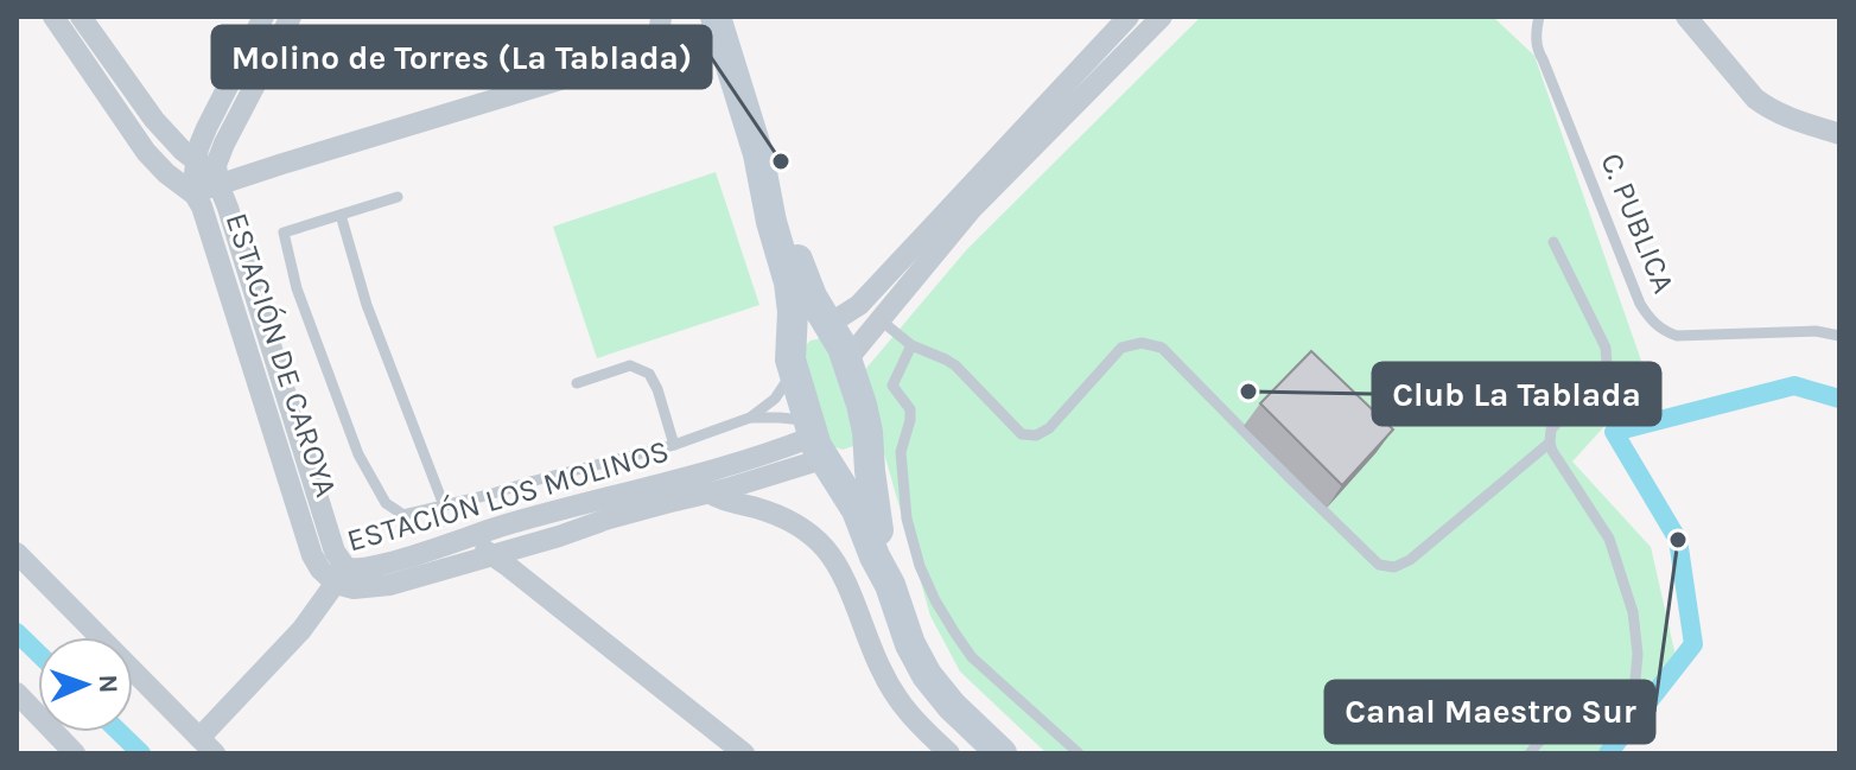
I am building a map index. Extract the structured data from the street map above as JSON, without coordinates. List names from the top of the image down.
{
  "streets": {
    "street": ["ESTACIÓN DE CAROYA", "ESTACIÓN LOS MOLINOS"],
    "lane": ["C. PUBLICA"]
  },
  "crossings": [
    ["ESTACIÓN DE CAROYA", "ESTACIÓN LOS MOLINOS"]
  ],
  "places": ["Molino de Torres (La Tablada)", "Club La Tablada", "Canal Maestro Sur"],
  "north": "right"
}
